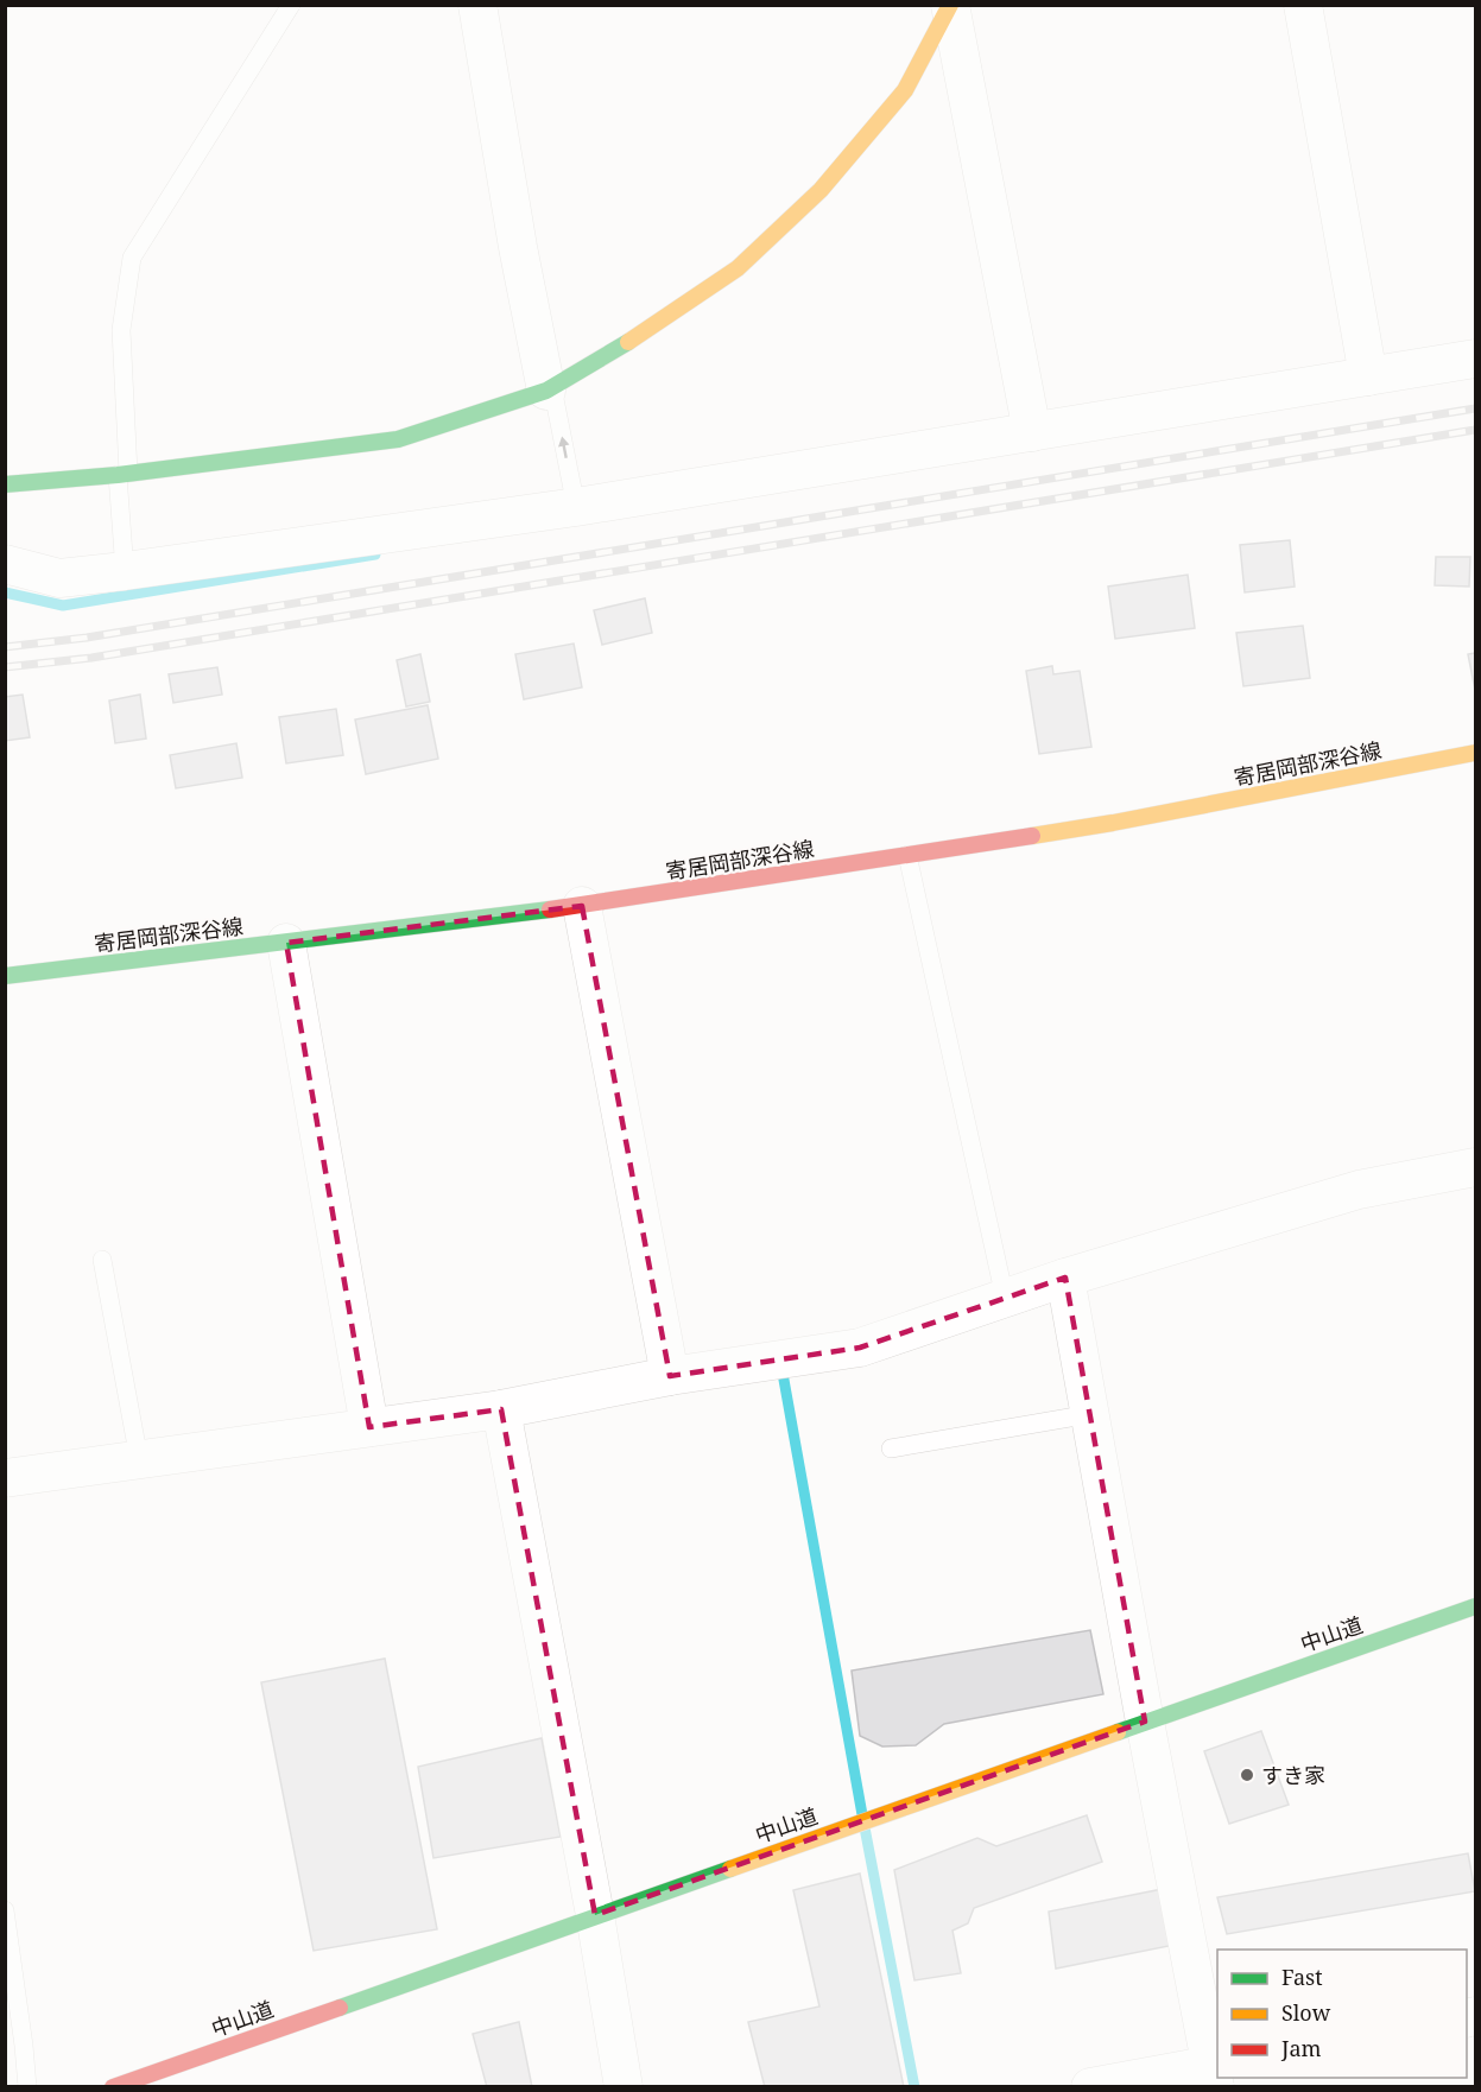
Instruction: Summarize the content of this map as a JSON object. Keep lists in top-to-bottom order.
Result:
{
  "streets": {
    "main road": ["寄居岡部深谷線", "中山道"]
  },
  "places": ["すき家"],
  "legend": ["Fast", "Slow", "Jam"]
}
